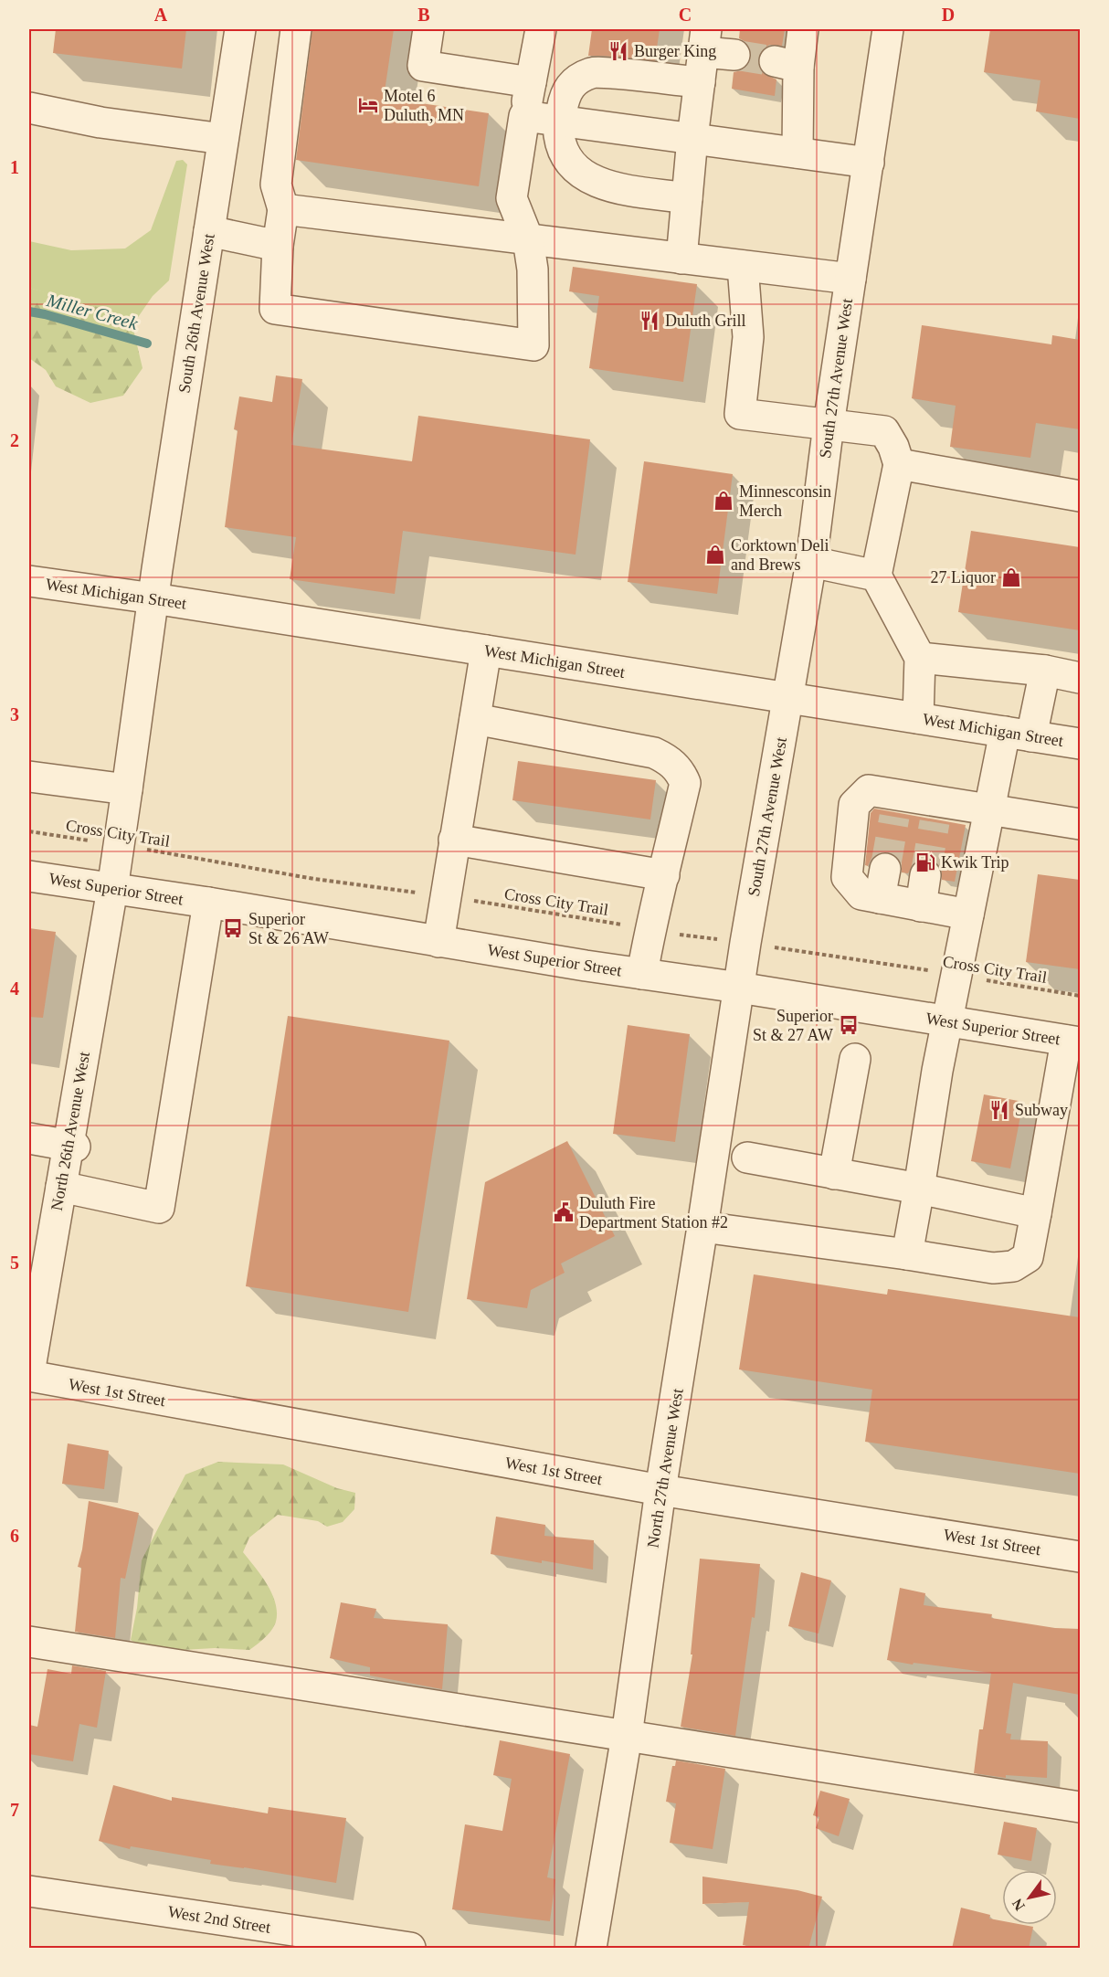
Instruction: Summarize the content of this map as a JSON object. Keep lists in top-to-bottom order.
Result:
{
  "streets": {
    "street": [
      "South 26th Avenue West",
      "South 27th Avenue West",
      "West Michigan Street",
      "West Superior Street",
      "North 26th Avenue West",
      "West 1st Street",
      "North 27th Avenue West",
      "West 2nd Street"
    ],
    "path": ["Cross City Trail"]
  },
  "crossings": [
    ["South 26th Avenue West", "West Michigan Street"],
    ["South 26th Avenue West", "North 26th Avenue West"],
    ["South 27th Avenue West", "West Michigan Street"],
    ["South 27th Avenue West", "Cross City Trail"],
    ["South 27th Avenue West", "West Superior Street"],
    ["South 27th Avenue West", "North 27th Avenue West"],
    ["Cross City Trail", "North 26th Avenue West"],
    ["West Superior Street", "North 26th Avenue West"],
    ["West Superior Street", "North 27th Avenue West"],
    ["North 26th Avenue West", "West 1st Street"],
    ["West 1st Street", "North 27th Avenue West"]
  ],
  "water": ["Miller Creek"],
  "places": {
    "restaurant": ["Burger King", "Duluth Grill", "Subway"],
    "hotel": ["Motel 6 Duluth, MN"],
    "shop": ["Minnesconsin Merch", "Corktown Deli and Brews", "27 Liquor"],
    "fuel station": ["Kwik Trip"],
    "bus stop": ["Superior St & 26 AW", "Superior St & 27 AW"],
    "public building": ["Duluth Fire Department Station #2"]
  },
  "north": "bottom left",
  "grid": {
    "columns": [
      "A",
      "B",
      "C",
      "D"
    ],
    "rows": [
      "1",
      "2",
      "3",
      "4",
      "5",
      "6",
      "7"
    ]
  }
}
